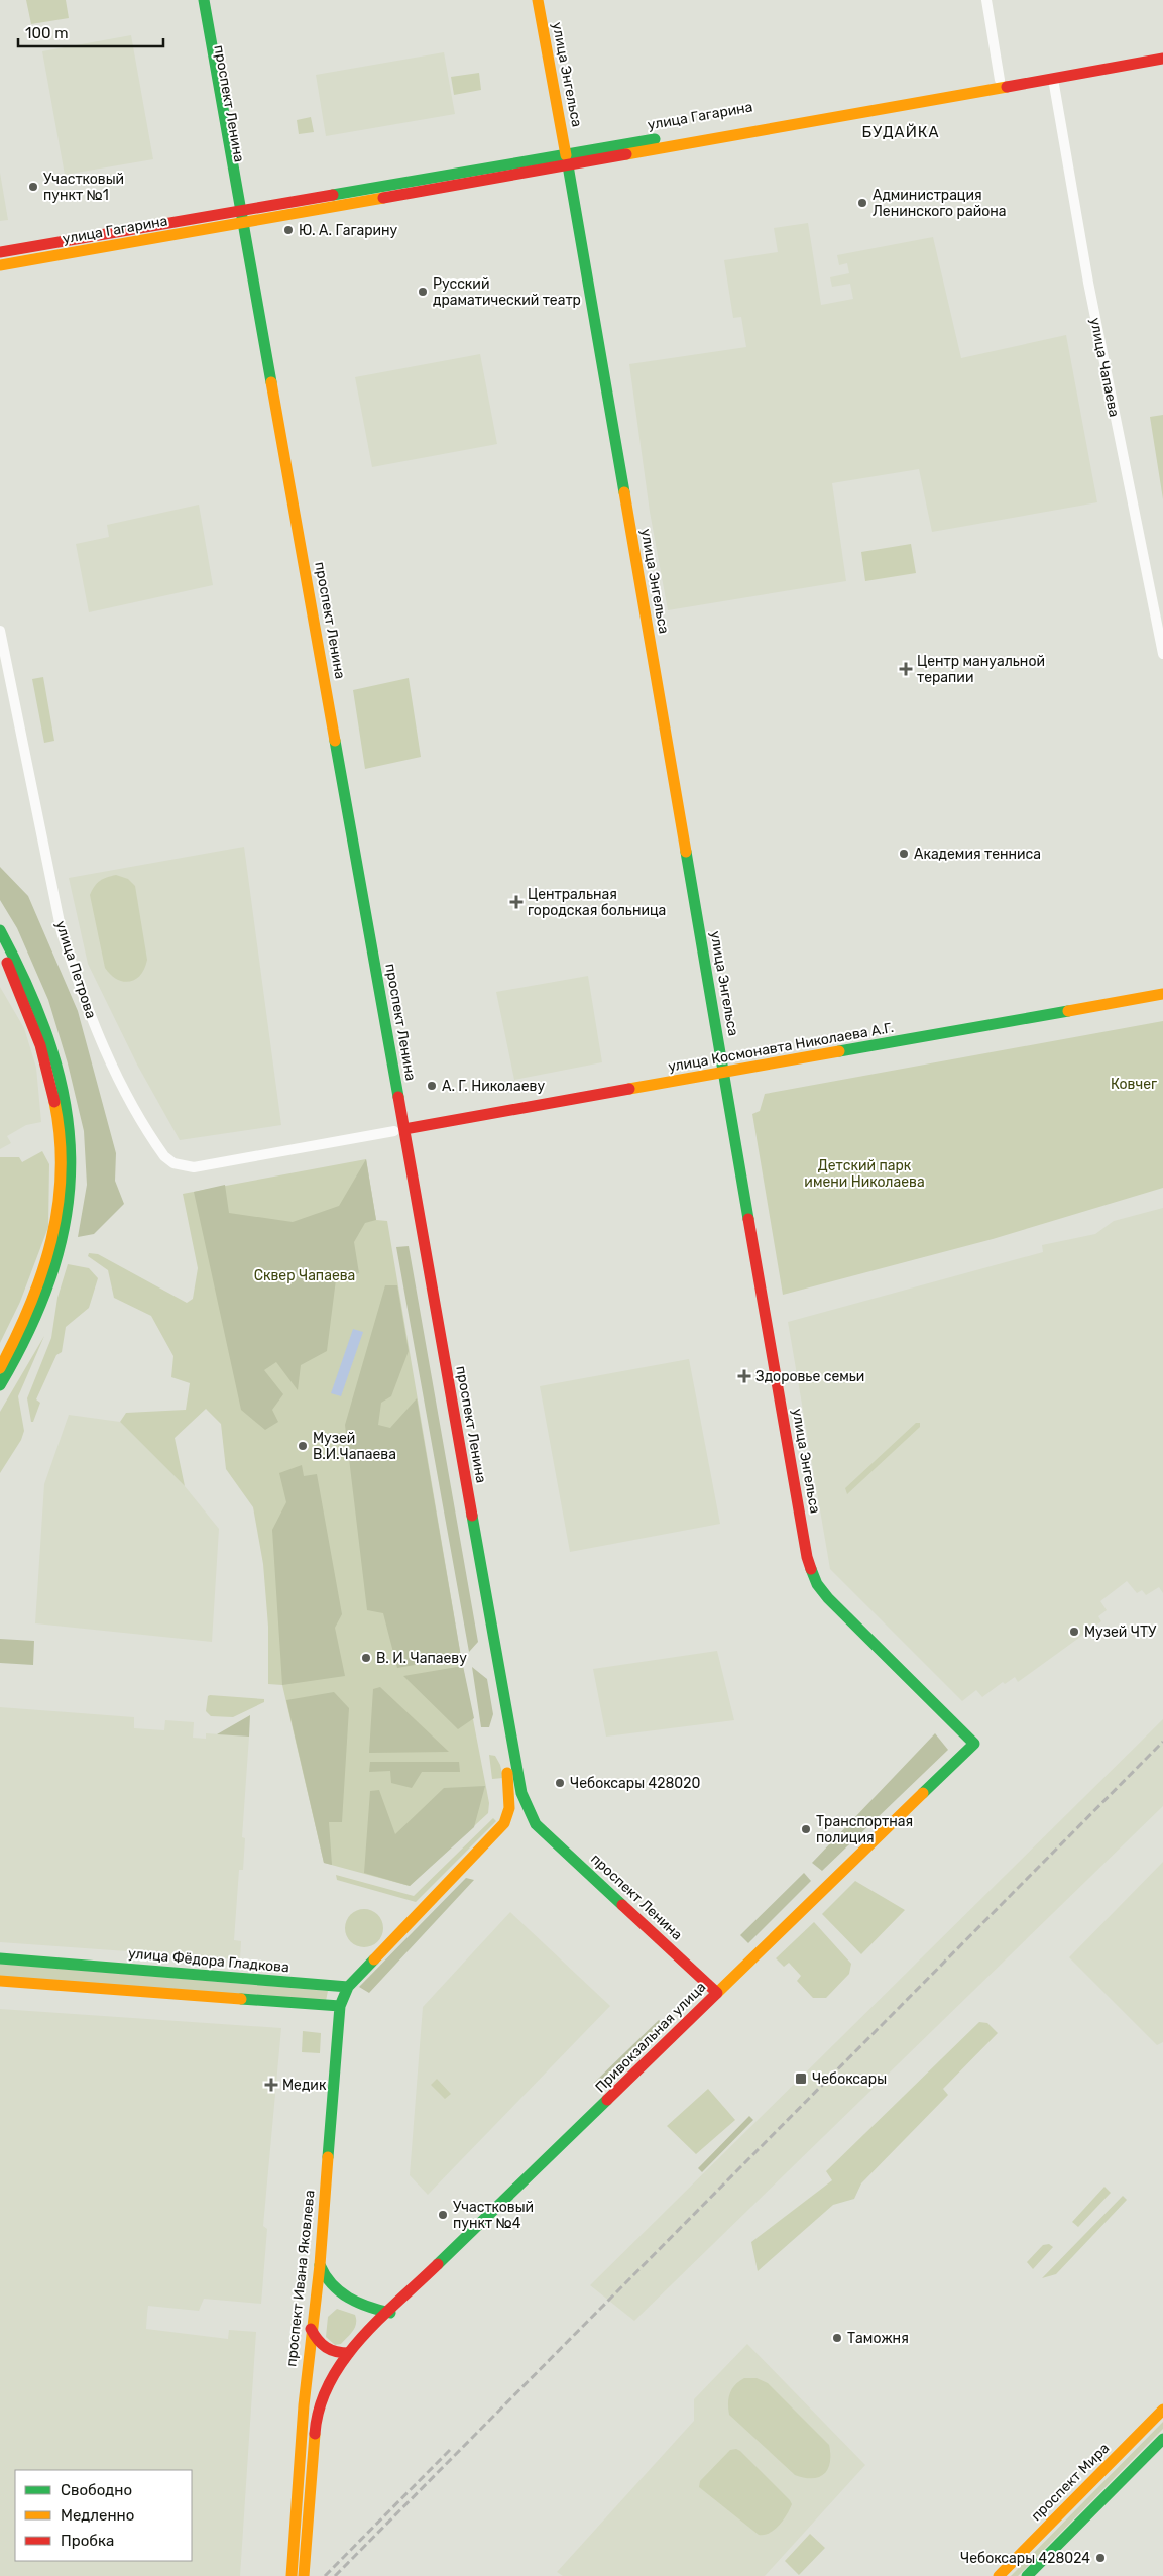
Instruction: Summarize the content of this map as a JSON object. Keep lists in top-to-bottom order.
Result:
{
  "streets": {
    "main road": [
      "улица Энгельса",
      "проспект Ленина",
      "улица Гагарина",
      "улица Космонавта Николаева А.Г.",
      "улица Фёдора Гладкова",
      "Привокзальная улица",
      "проспект Ивана Яковлева",
      "проспект Мира"
    ],
    "street": ["улица Чапаева", "улица Петрова"]
  },
  "crossings": [
    ["улица Энгельса", "улица Гагарина"],
    ["улица Энгельса", "улица Космонавта Николаева А.Г."],
    ["улица Энгельса", "Привокзальная улица"],
    ["проспект Ленина", "улица Гагарина"],
    ["проспект Ленина", "улица Космонавта Николаева А.Г."],
    ["проспект Ленина", "Привокзальная улица"],
    ["улица Гагарина", "улица Чапаева"],
    ["улица Петрова", "улица Космонавта Николаева А.Г."],
    ["улица Фёдора Гладкова", "проспект Ивана Яковлева"]
  ],
  "districts": ["БУДАЙКА"],
  "parks": ["Ковчег", "Детский парк имени Николаева", "Сквер Чапаева"],
  "places": {
    "other": [
      "Участковый пункт №1",
      "Администрация Ленинского района",
      "Ю. А. Гагарину",
      "Русский драматический театр",
      "Академия тенниса",
      "А. Г. Николаеву",
      "Музей В.И.Чапаева",
      "Музей ЧТУ",
      "В. И. Чапаеву",
      "Чебоксары 428020",
      "Транспортная полиция",
      "Участковый пункт №4",
      "Таможня",
      "Чебоксары 428024"
    ],
    "health": [
      "Центр мануальной терапии",
      "Центральная городская больница",
      "Здоровье семьи",
      "Медик"
    ],
    "transit": ["Чебоксары"]
  },
  "legend": ["Свободно", "Медленно", "Пробка"],
  "scale_bar": "100 m"
}
